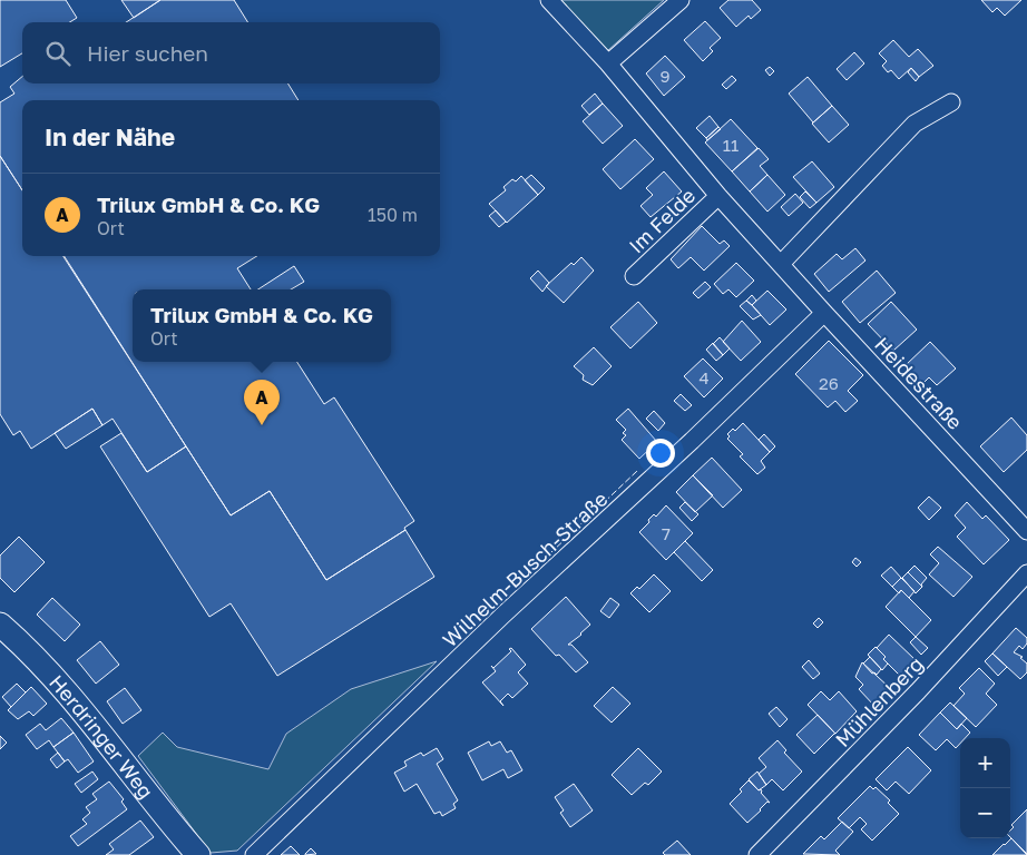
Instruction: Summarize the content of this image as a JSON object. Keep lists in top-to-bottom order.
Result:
{
  "streets": {
    "main road": ["Herdringer Weg"],
    "street": [
      "Im Felde",
      "Heidestraße",
      "Wilhelm-Busch-Straße",
      "Mühlenberg"
    ]
  },
  "crossings": [
    ["Im Felde", "Heidestraße"],
    ["Heidestraße", "Wilhelm-Busch-Straße"]
  ],
  "house_numbers": [
    "9",
    "11",
    "4",
    "26",
    "7"
  ],
  "page": {
    "search": "Hier suchen",
    "heading": "In der Nähe",
    "list": [
      {
        "mark": "A",
        "name": "Trilux GmbH & Co. KG",
        "note": "Ort",
        "value": "150 m"
      }
    ],
    "popup": ["Trilux GmbH & Co. KG", "Ort"],
    "pins": "A",
    "map_buttons": ["+", "−"]
  }
}
